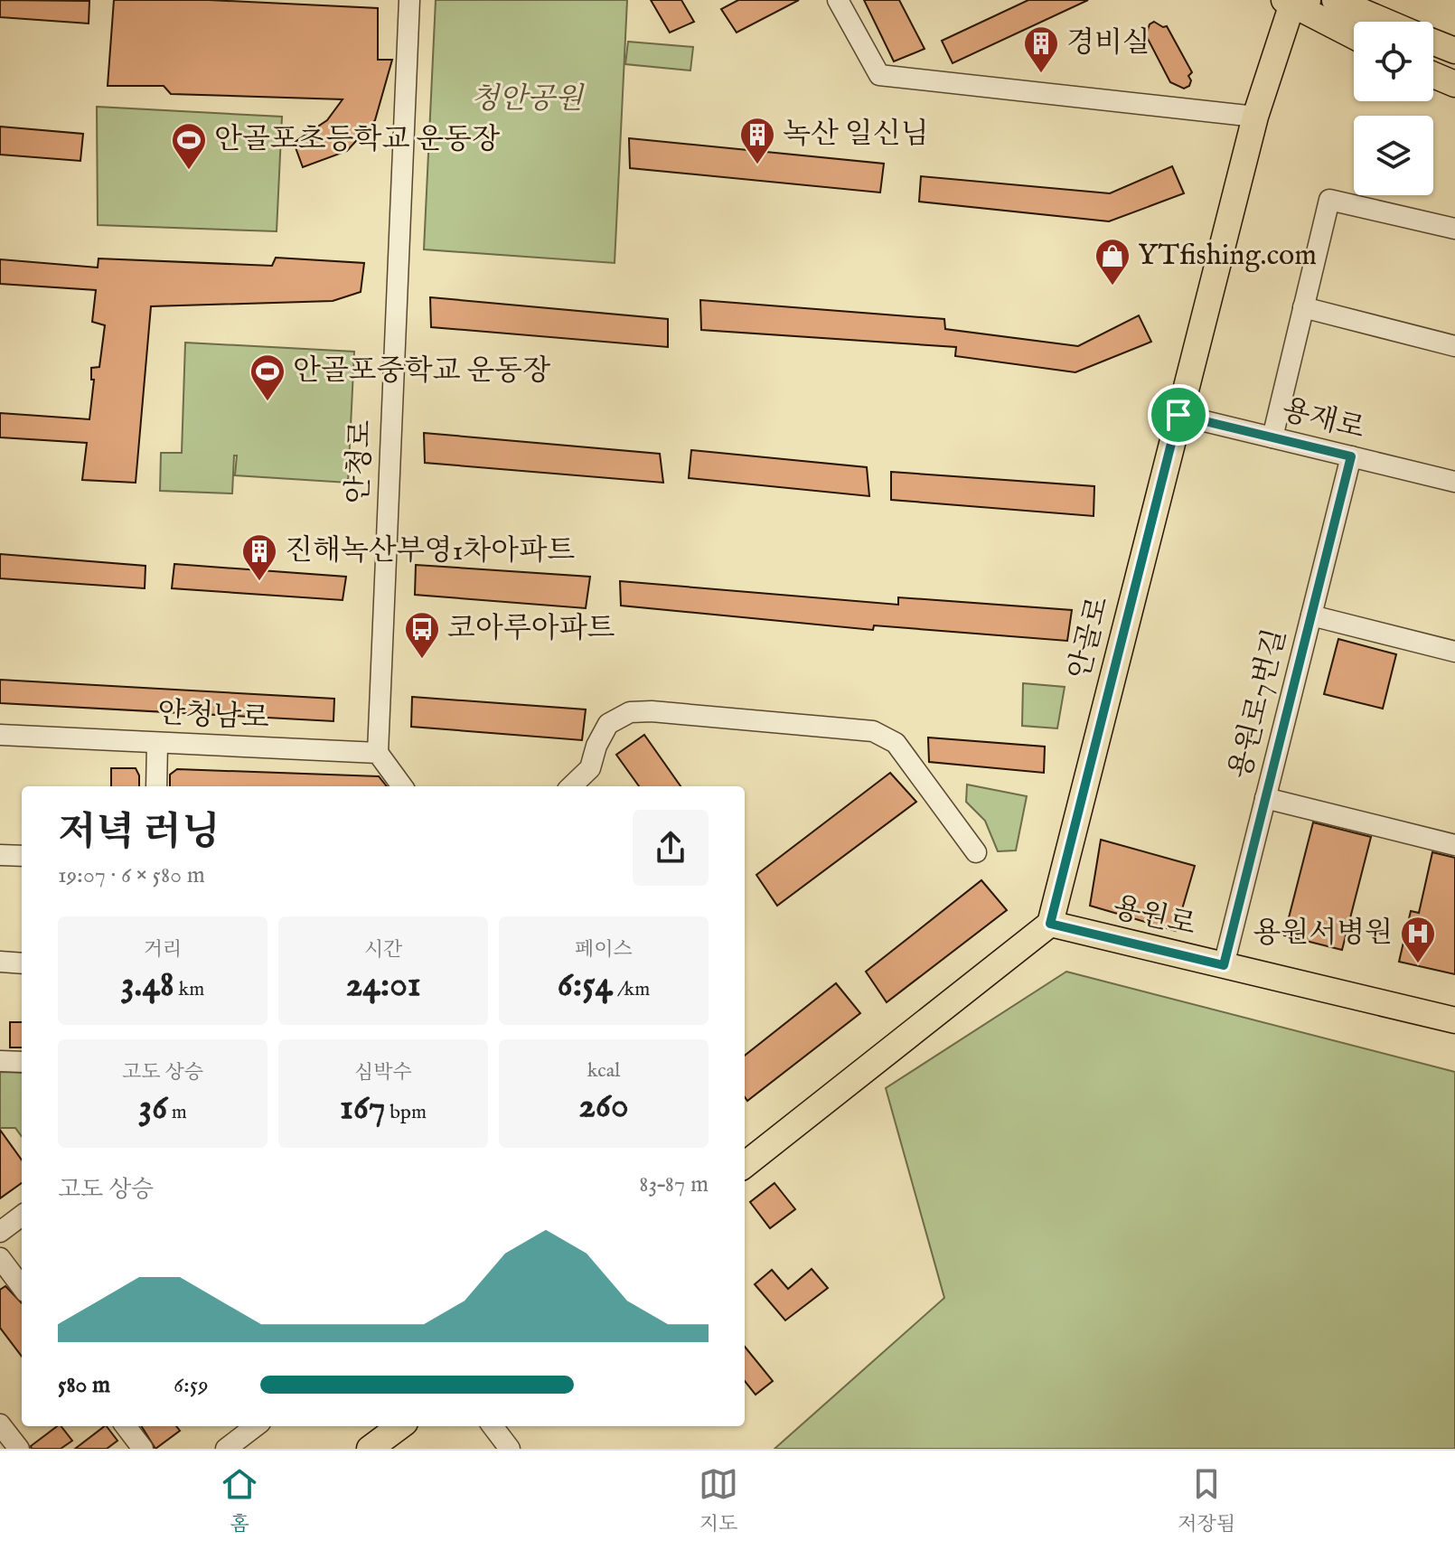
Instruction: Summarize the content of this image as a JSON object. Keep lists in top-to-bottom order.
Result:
{
  "streets": {
    "main road": ["안골로", "용원로"],
    "street": [
      "용재로",
      "안청로",
      "용원로7번길",
      "안청남로"
    ]
  },
  "crossings": [
    ["용재로", "안골로"],
    ["용재로", "용원로7번길"],
    ["안청로", "안청남로"],
    ["안골로", "용원로"],
    ["용원로7번길", "용원로"]
  ],
  "parks": ["청안공원"],
  "places": {
    "building": ["경비실", "녹산 일신님", "진해녹산부영1차아파트"],
    "sports": ["안골포초등학교 운동장", "안골포중학교 운동장"],
    "shop": ["YTfishing.com"],
    "bus stop": ["코아루아파트"],
    "hospital": ["용원서병원"]
  },
  "page": {
    "heading": ["저녁 러닝", "19:07 · 6 × 580 m"],
    "stats": [
      ["거리", "3.48 km"],
      ["시간", "24:01"],
      ["페이스", "6:54 /km"],
      ["고도 상승", "36 m"],
      ["심박수", "167 bpm"],
      ["kcal", "260"]
    ],
    "chart": ["고도 상승", "83–87 m"],
    "list": [
      {
        "name": "580 m",
        "note": "6:59"
      }
    ],
    "tabs": ["홈", "지도", "저장됨"]
  }
}
